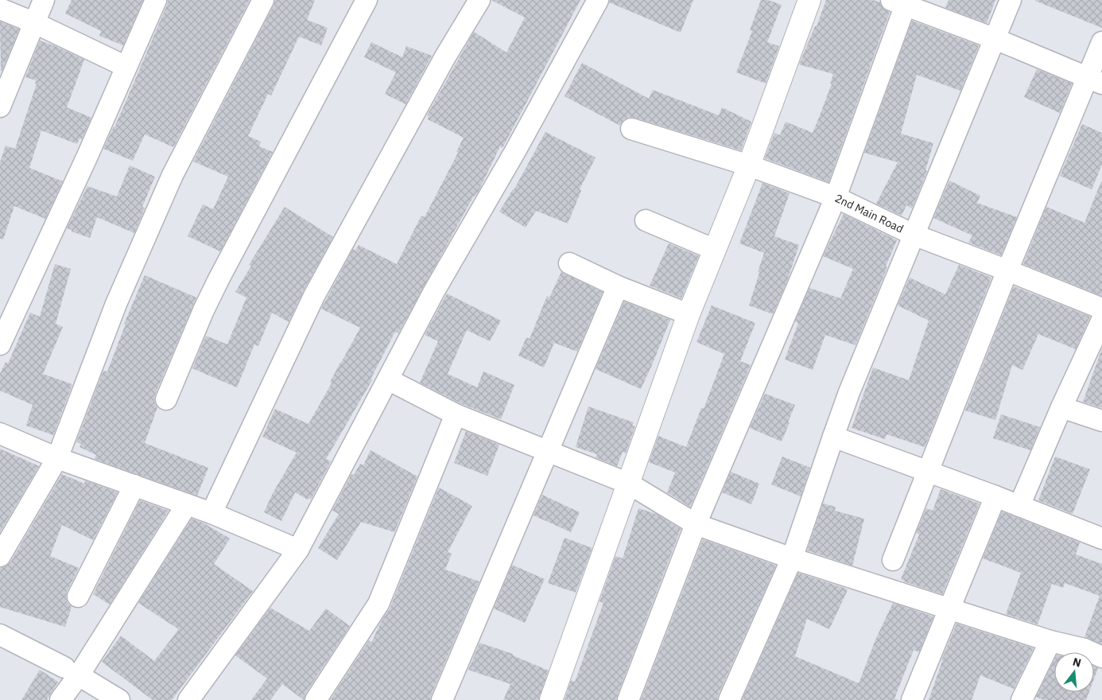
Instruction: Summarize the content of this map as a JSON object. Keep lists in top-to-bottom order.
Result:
{
  "streets": {
    "street": ["2nd Main Road"]
  },
  "north": "top"
}
